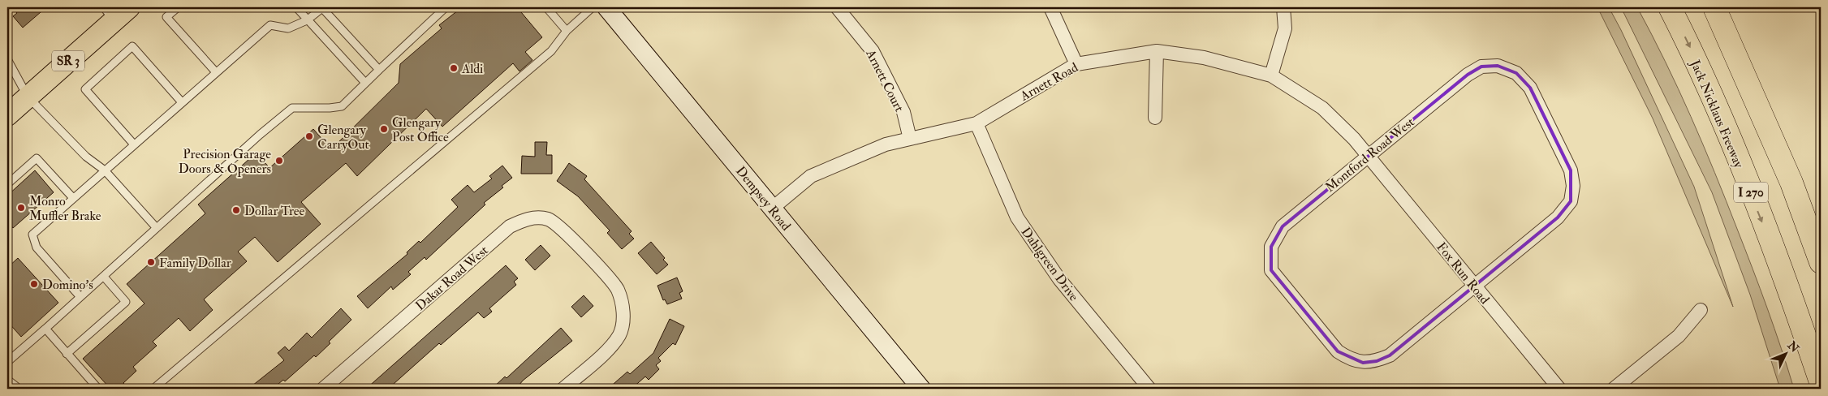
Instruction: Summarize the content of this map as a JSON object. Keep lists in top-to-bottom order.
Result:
{
  "streets": {
    "highway": ["Jack Nicklaus Freeway", "I 270"],
    "main road": ["SR 3", "Dempsey Road"],
    "street": [
      "Arnett Court",
      "Arnett Road",
      "Montford Road West",
      "Dahlgreen Drive",
      "Fox Run Road",
      "Dakar Road West"
    ]
  },
  "crossings": [
    ["Arnett Court", "Arnett Road"],
    ["Arnett Road", "Montford Road West"],
    ["Arnett Road", "Dempsey Road"],
    ["Arnett Road", "Dahlgreen Drive"],
    ["Arnett Road", "Fox Run Road"],
    ["Montford Road West", "Fox Run Road"]
  ],
  "places": [
    "Aldi",
    "Glengary Post Office",
    "Glengary CarryOut",
    "Precision Garage Doors & Openers",
    "Monro Muffler Brake",
    "Dollar Tree",
    "Family Dollar",
    "Domino's"
  ],
  "north": "top right"
}
